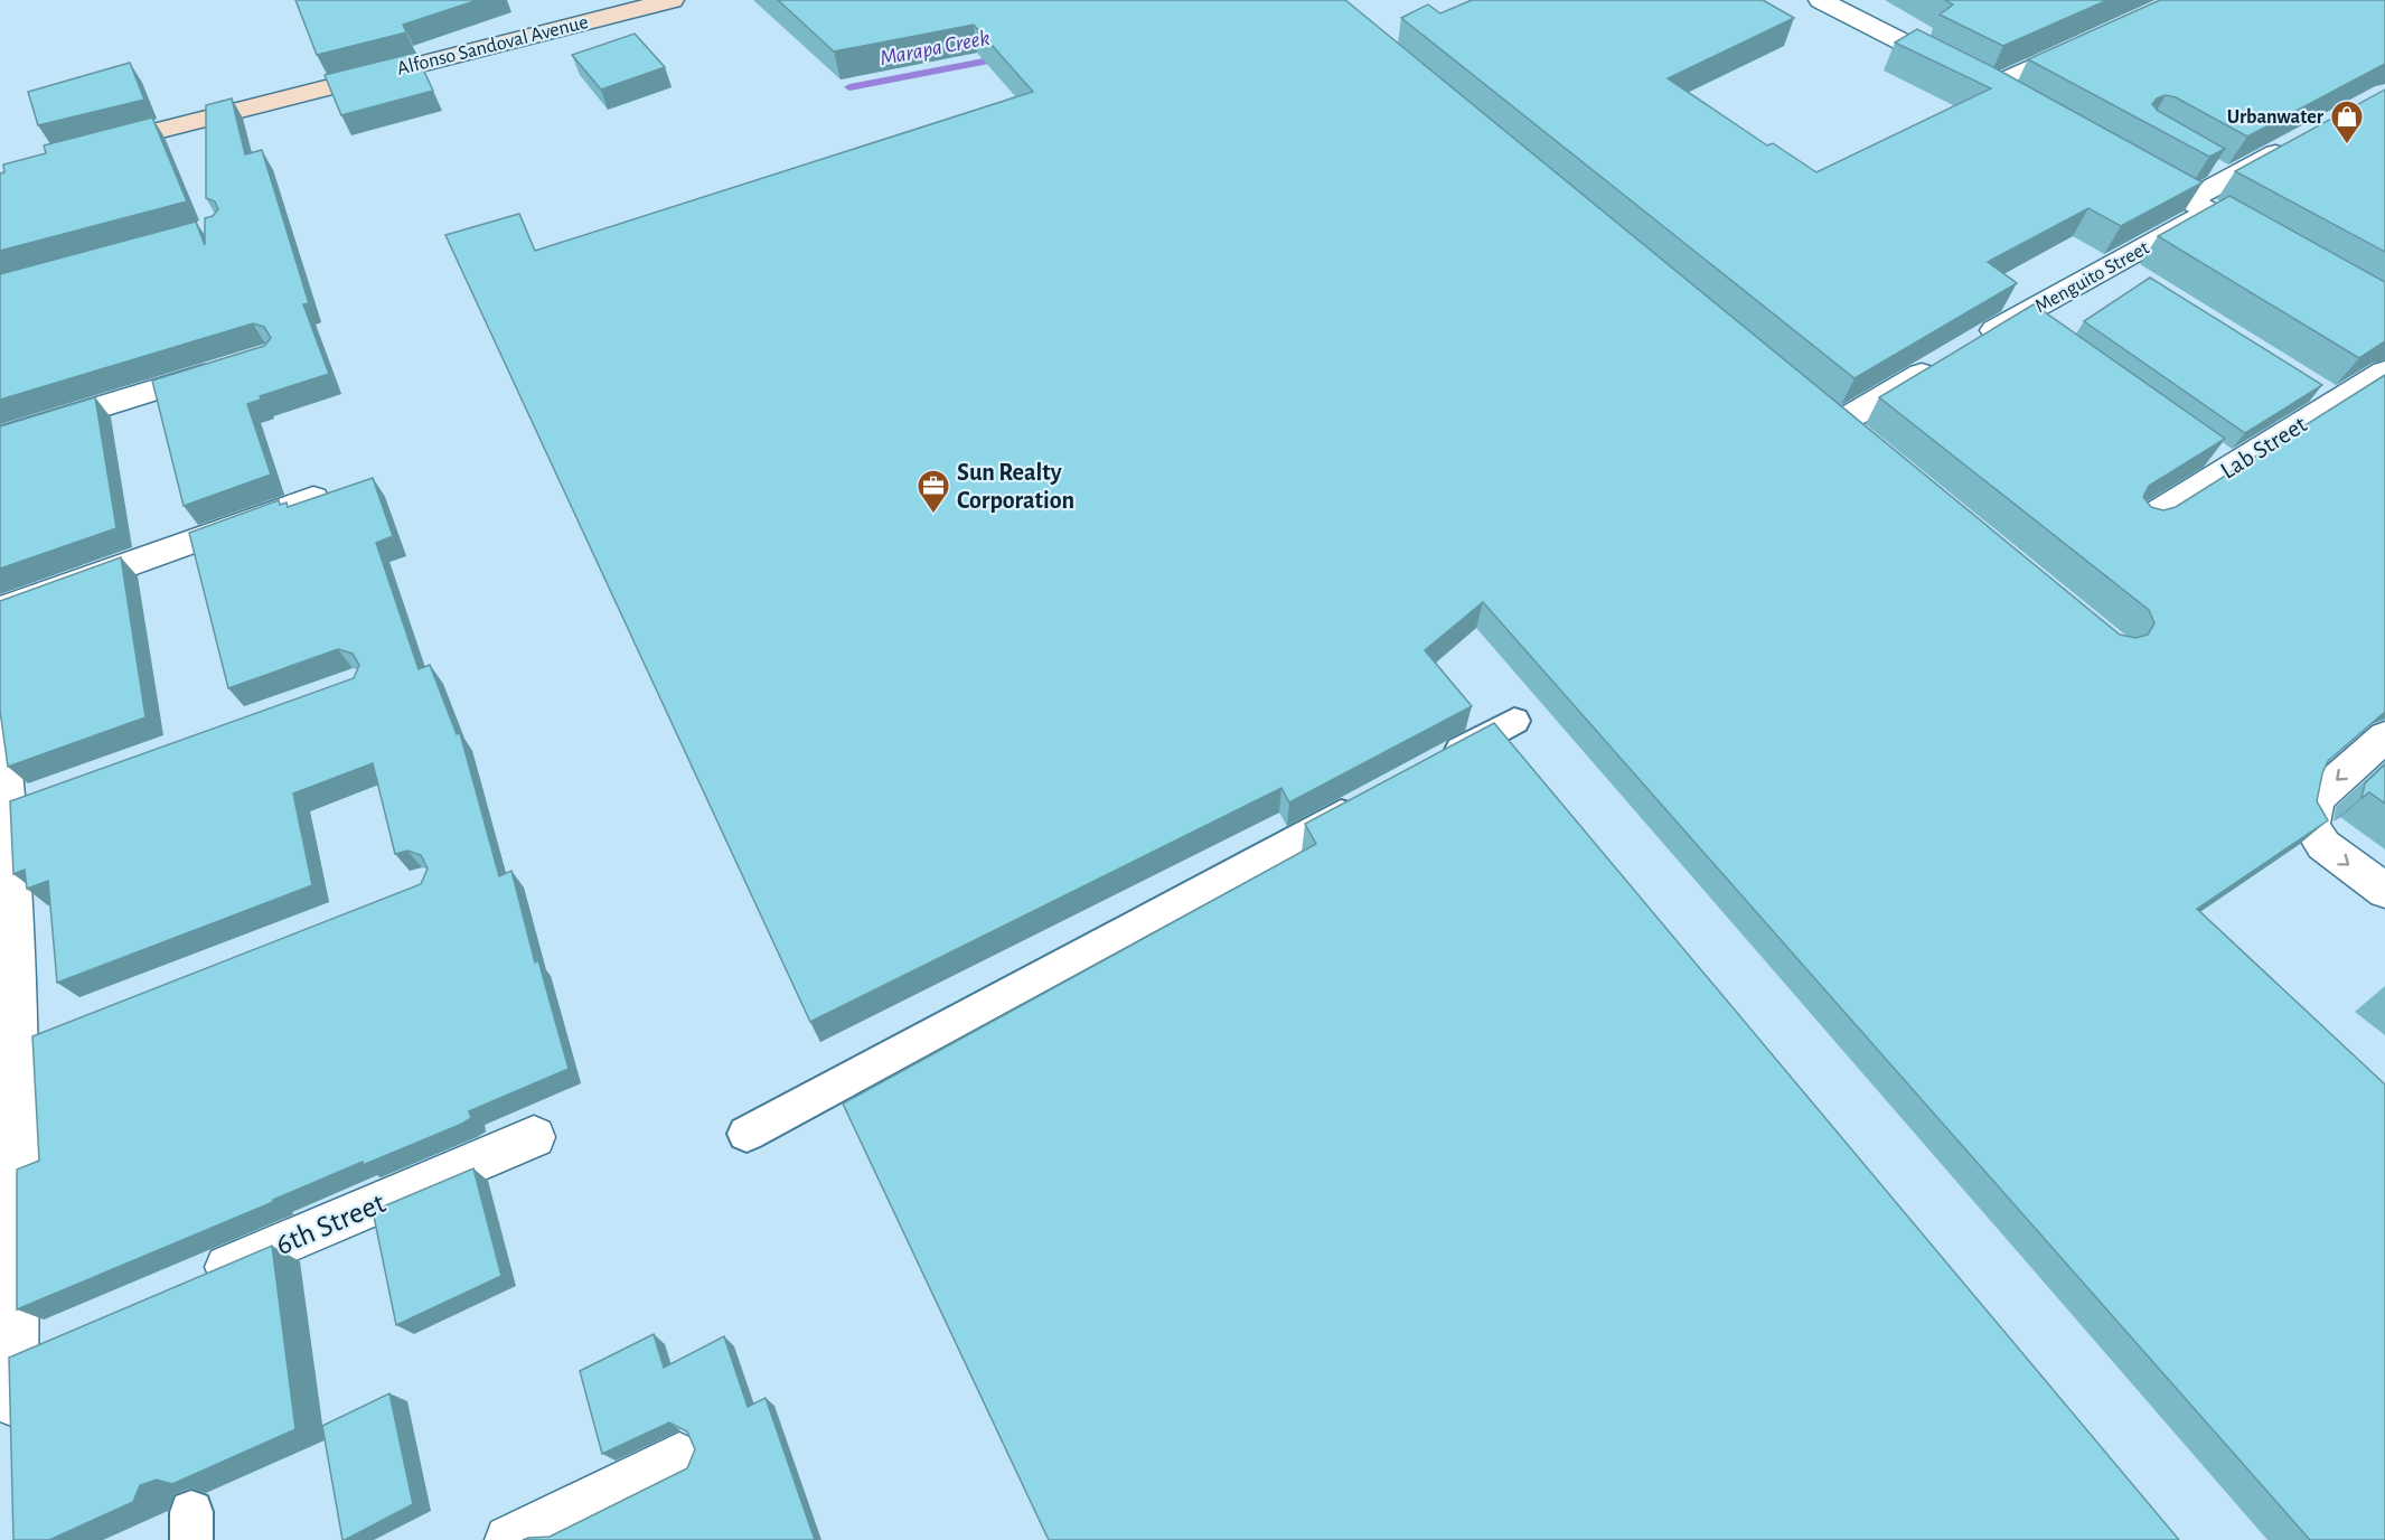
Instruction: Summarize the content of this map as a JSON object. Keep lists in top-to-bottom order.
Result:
{
  "streets": {
    "main road": ["Alfonso Sandoval Avenue"],
    "street": ["Menguito Street", "Lab Street", "6th Street"]
  },
  "water": ["Marapa Creek"],
  "places": {
    "shop": ["Urbanwater"],
    "office": ["Sun Realty Corporation"]
  }
}
